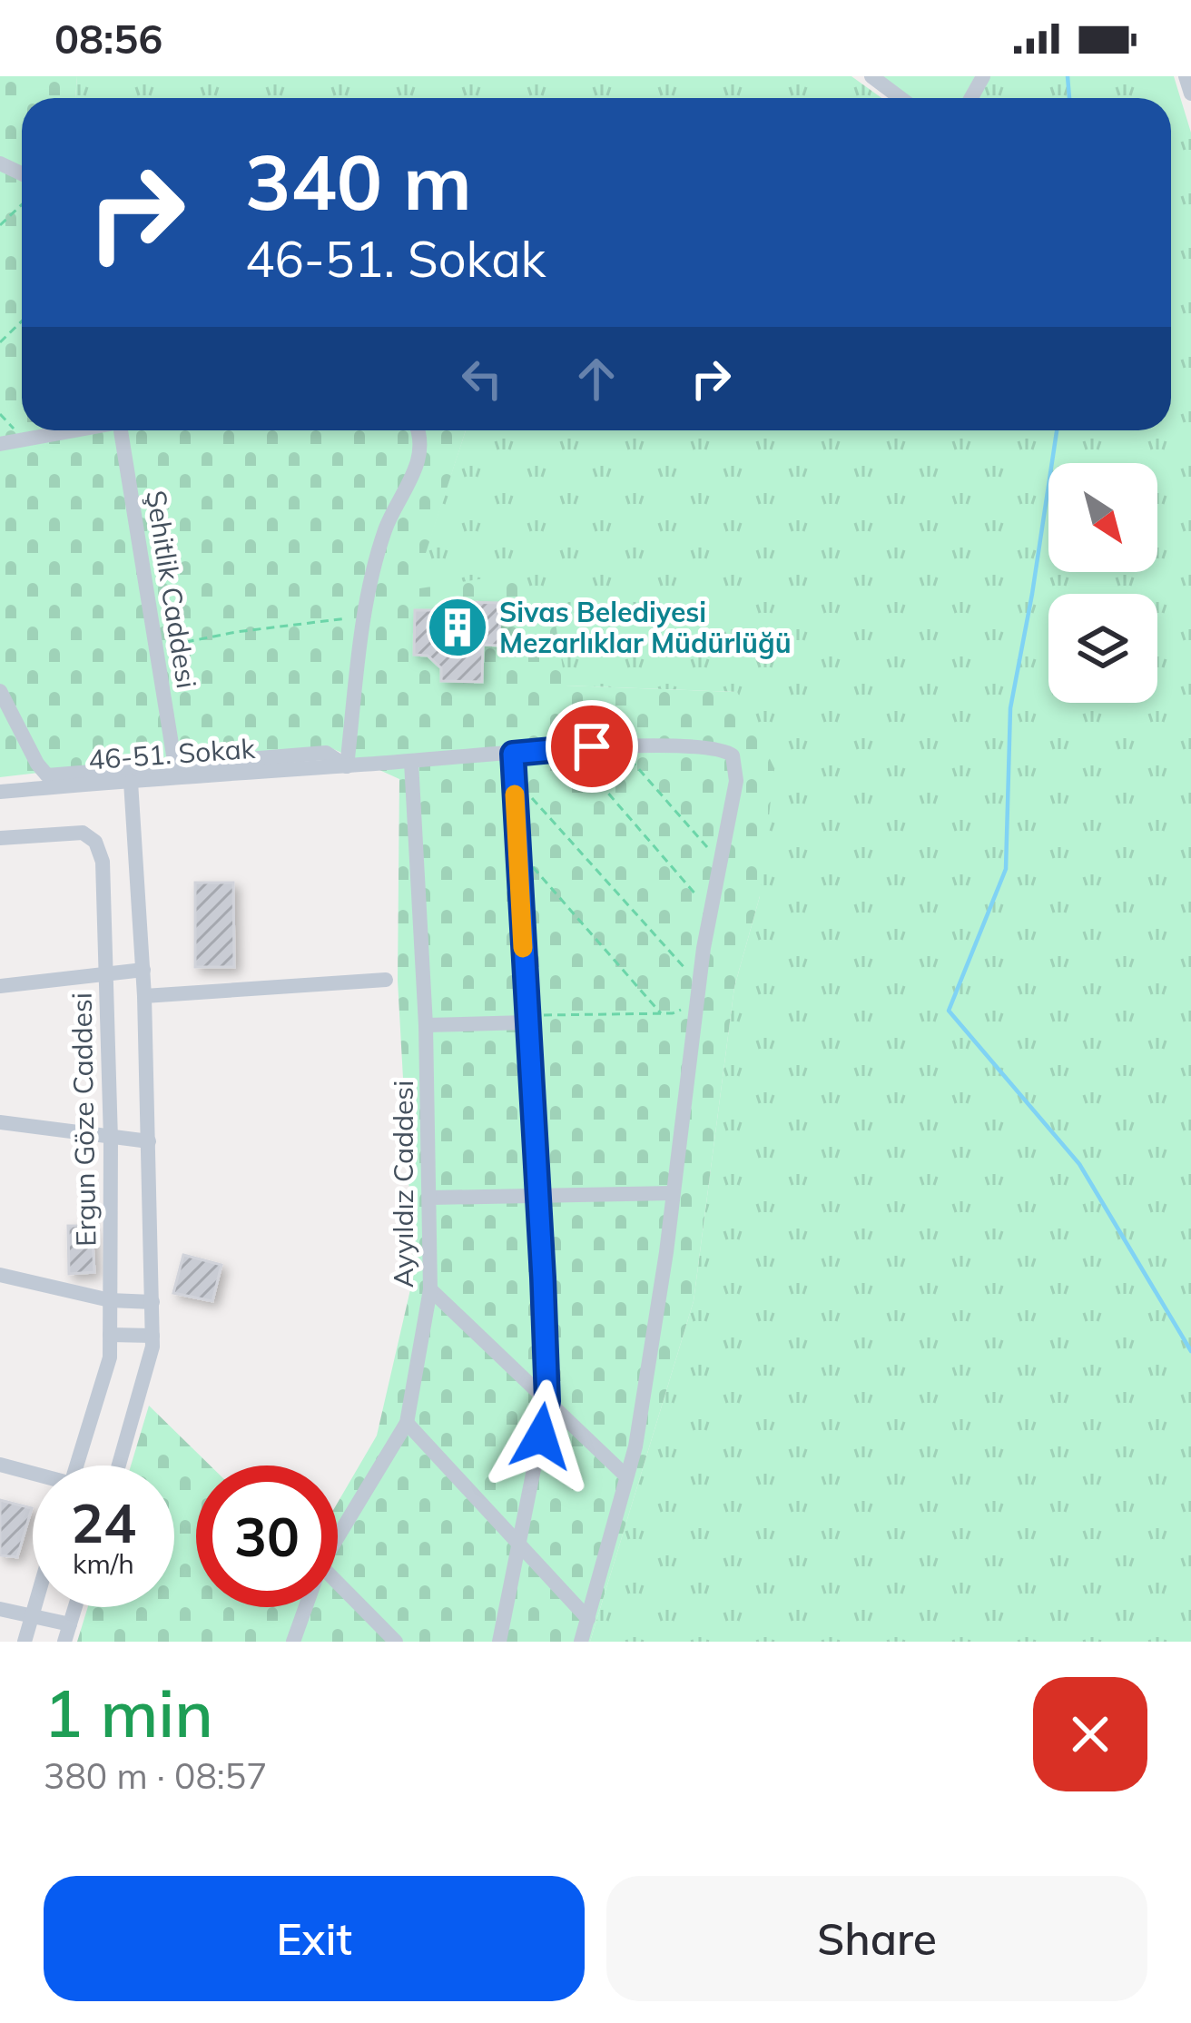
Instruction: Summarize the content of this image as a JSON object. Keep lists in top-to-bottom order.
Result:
{
  "streets": {
    "street": [
      "Şehitlik Caddesi",
      "46-51. Sokak",
      "Ergun Göze Caddesi",
      "Ayyıldız Caddesi"
    ]
  },
  "crossings": [
    ["Şehitlik Caddesi", "46-51. Sokak"],
    ["46-51. Sokak", "Ayyıldız Caddesi"]
  ],
  "places": {
    "building": ["Sivas Belediyesi Mezarlıklar Müdürlüğü"]
  },
  "north": "bottom right",
  "page": {
    "status": "08:56",
    "turn": ["340 m", "46-51. Sokak"],
    "speed": "24 km/h",
    "limit": "30",
    "heading": ["1 min", "380 m · 08:57"],
    "buttons": ["Exit", "Share"]
  }
}
